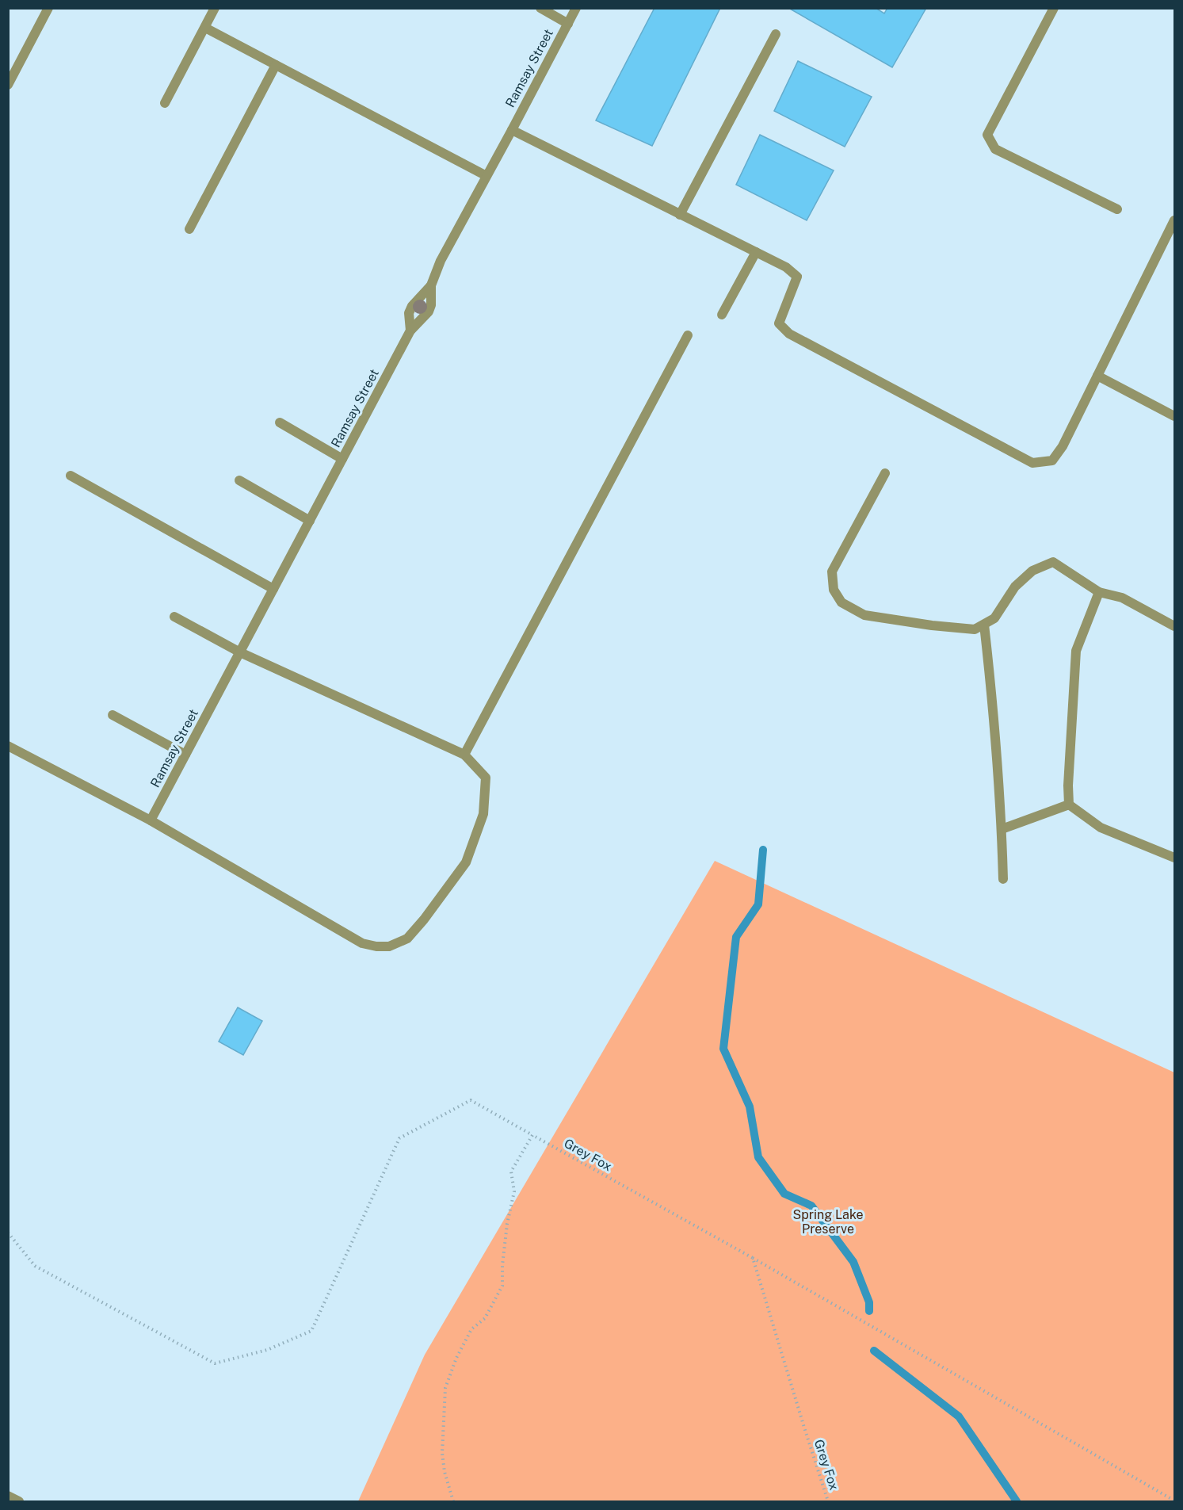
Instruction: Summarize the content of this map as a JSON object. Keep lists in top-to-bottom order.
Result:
{
  "streets": {
    "street": ["Ramsay Street"],
    "path": ["Grey Fox"]
  },
  "parks": ["Spring Lake Preserve"]
}
